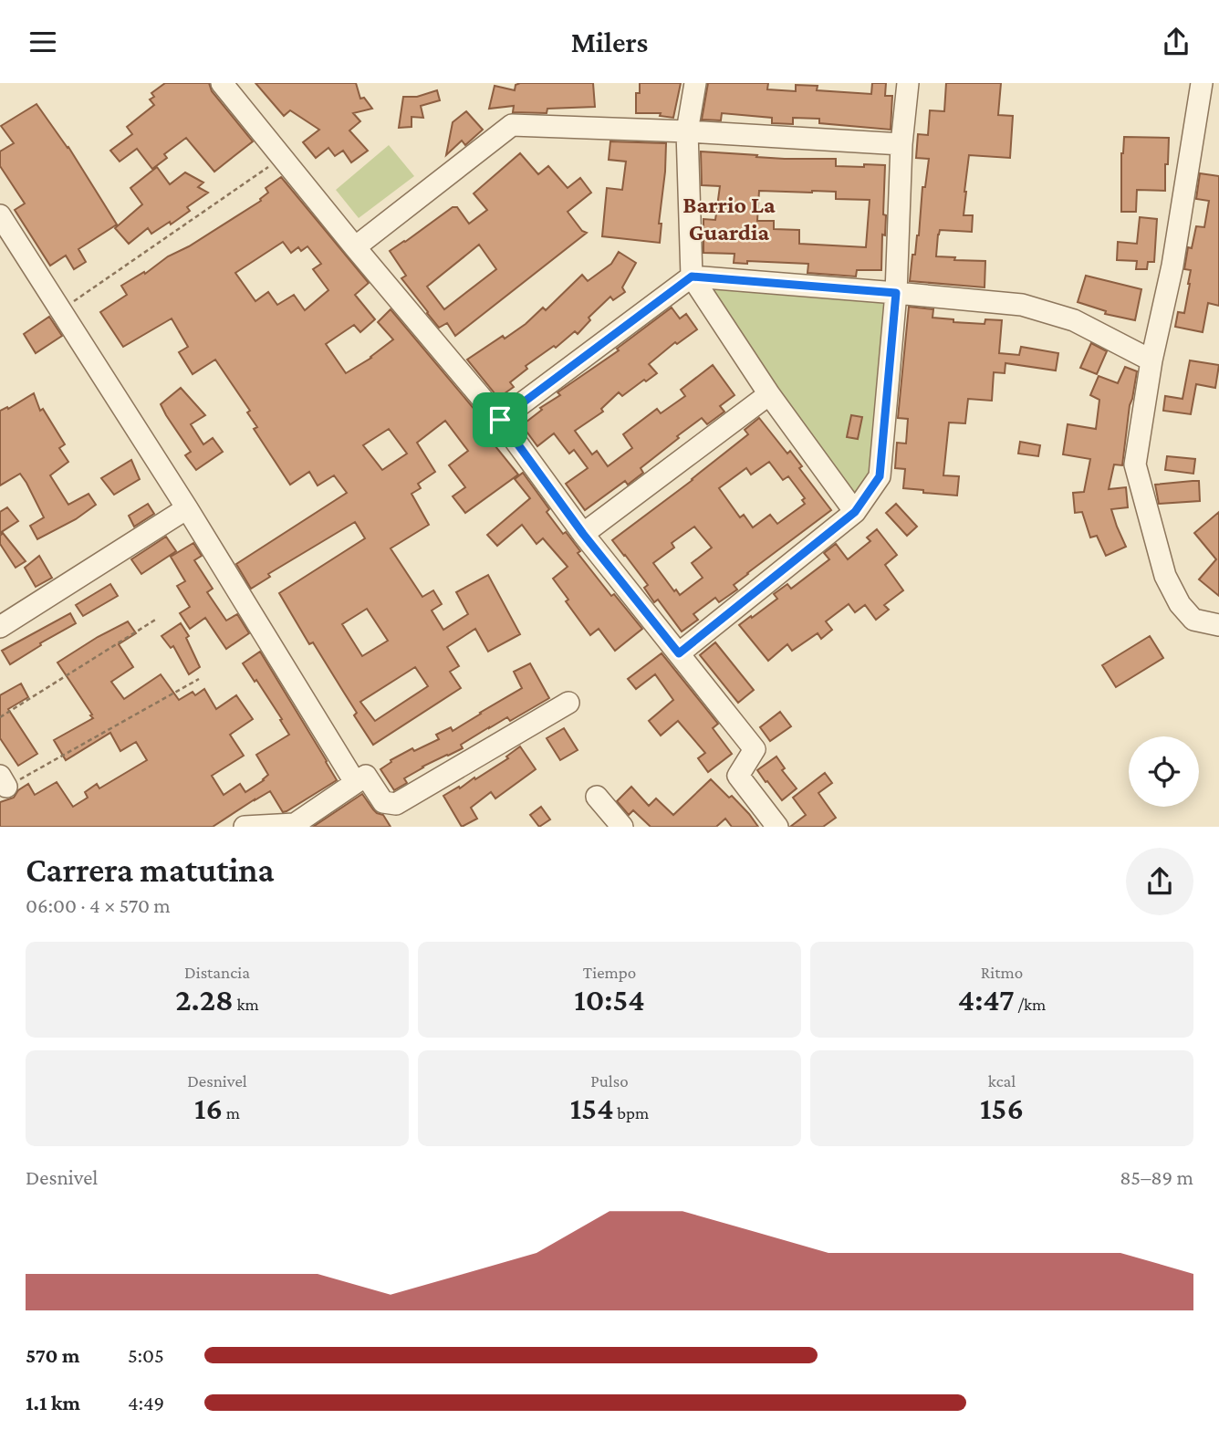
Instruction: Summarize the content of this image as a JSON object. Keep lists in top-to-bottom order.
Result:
{
  "districts": ["Barrio La Guardia"],
  "page": {
    "header": "Milers",
    "heading": ["Carrera matutina", "06:00 · 4 × 570 m"],
    "stats": [
      ["Distancia", "2.28 km"],
      ["Tiempo", "10:54"],
      ["Ritmo", "4:47 /km"],
      ["Desnivel", "16 m"],
      ["Pulso", "154 bpm"],
      ["kcal", "156"]
    ],
    "chart": ["Desnivel", "85–89 m"],
    "list": [
      {
        "name": "570 m",
        "note": "5:05"
      },
      {
        "name": "1.1 km",
        "note": "4:49"
      }
    ]
  }
}
